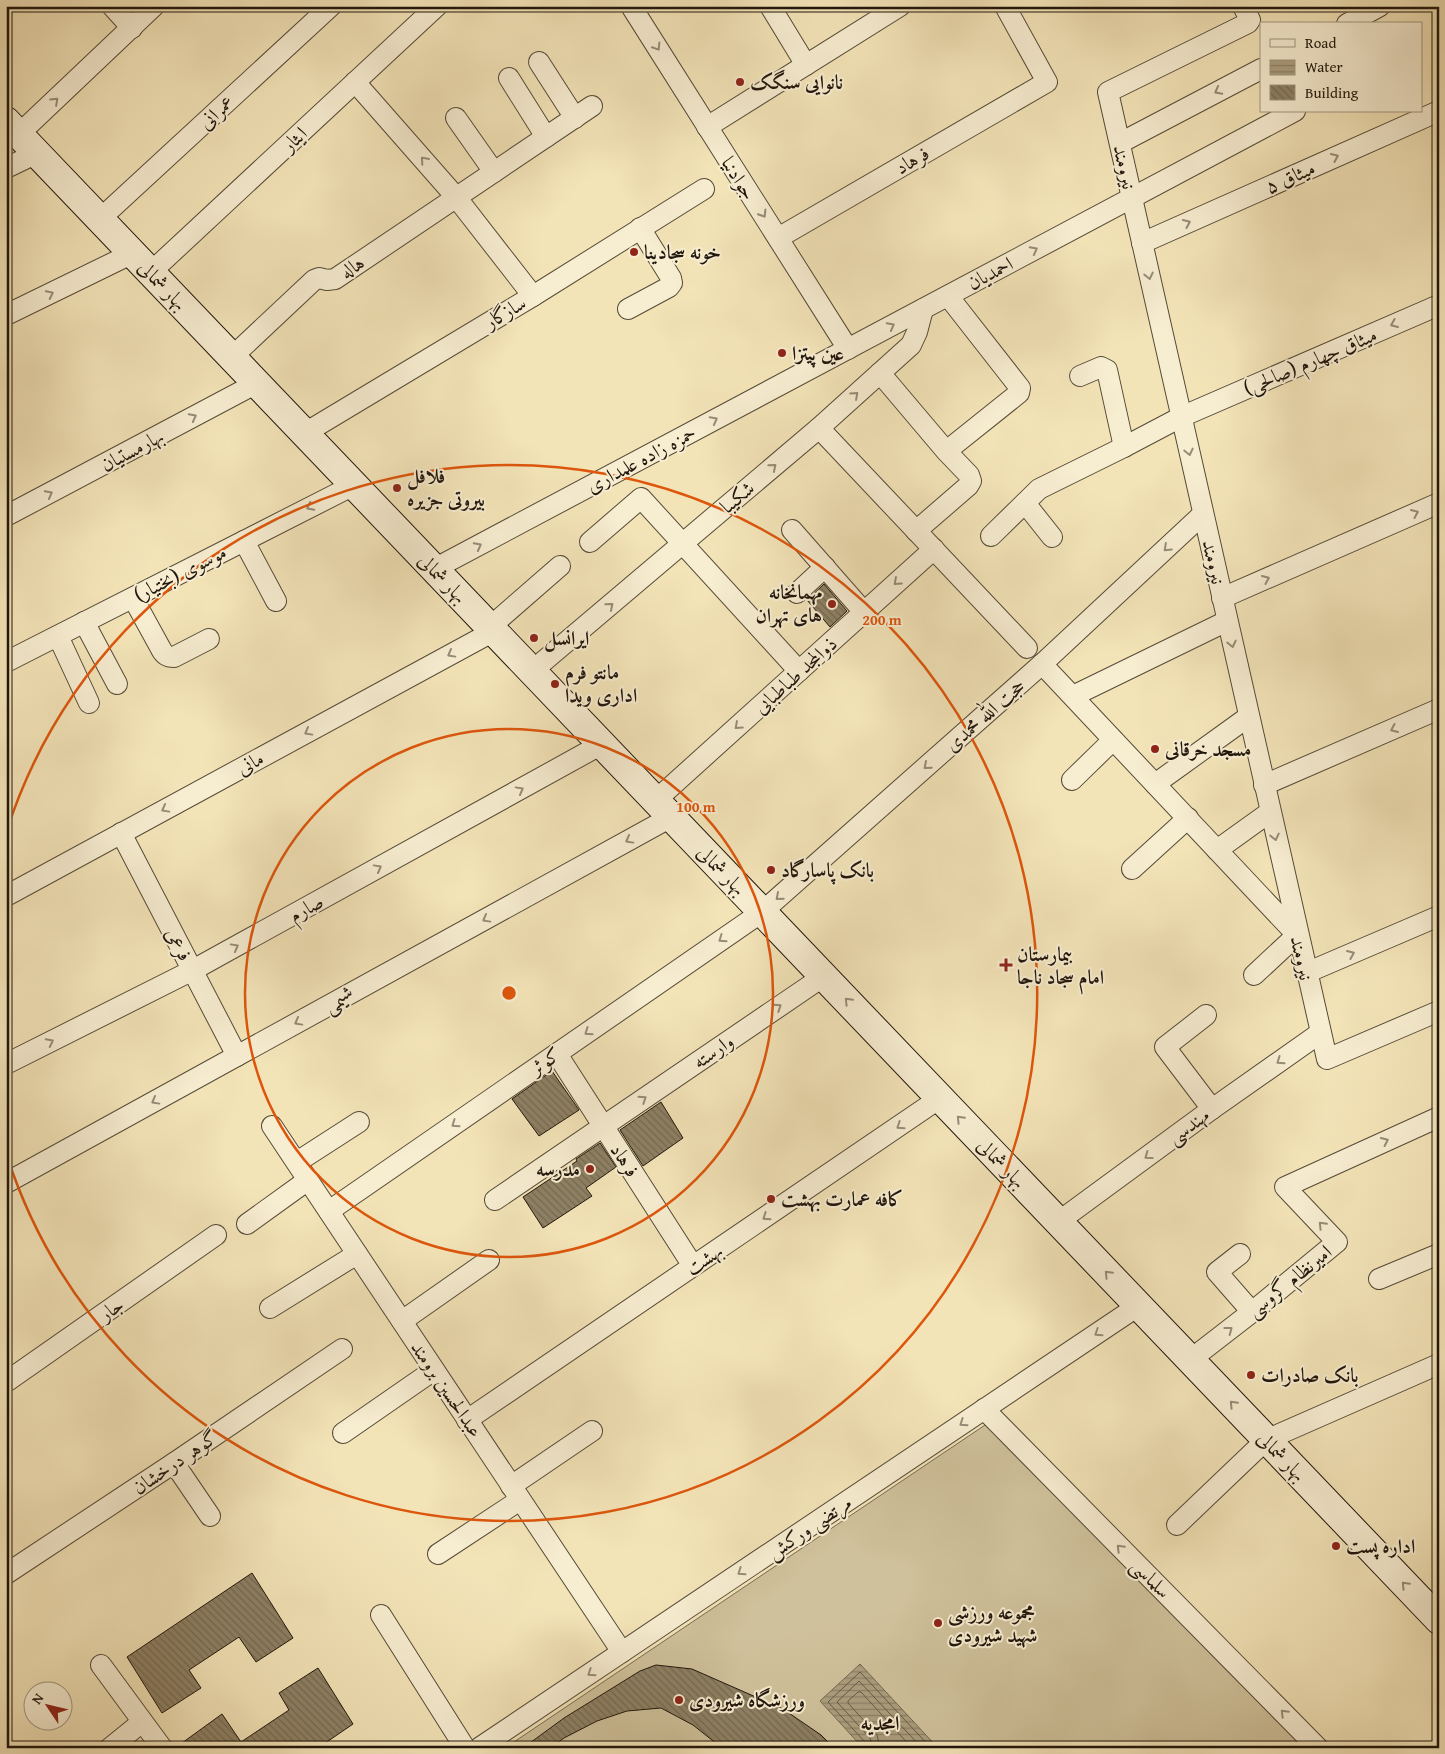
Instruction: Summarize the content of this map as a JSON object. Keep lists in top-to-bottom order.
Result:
{
  "streets": {
    "main road": ["بهار شمالی"],
    "street": [
      "عمرانی",
      "ایثار",
      "فرهاد",
      "نیرومند",
      "میثاق ۵",
      "جوادنیا",
      "هاله",
      "احمدیان",
      "سازگار",
      "میثاق چهارم (صالحی)",
      "بهارمستیان",
      "حمزه زاده علمداری",
      "شکیبا",
      "موسوی (بختیار)",
      "ذوالمجد طباطبایی",
      "حجت الله محمدی",
      "مانی",
      "صارم",
      "فرعی",
      "شیمی",
      "وارسته",
      "کوثر",
      "مهندسی",
      "بهشت",
      "امیرنظام گروسی",
      "جار",
      "عبدالحسین برومند",
      "گوهر درخشان",
      "مرتضی ورکش",
      "سلماسی"
    ]
  },
  "crossings": [
    ["عمرانی", "بهار شمالی"],
    ["ایثار", "بهار شمالی"],
    ["فرهاد", "جوادنیا"],
    ["فرهاد", "وارسته"],
    ["فرهاد", "کوثر"],
    ["فرهاد", "بهشت"],
    ["نیرومند", "میثاق ۵"],
    ["نیرومند", "احمدیان"],
    ["نیرومند", "میثاق چهارم (صالحی)"],
    ["نیرومند", "حجت الله محمدی"],
    ["نیرومند", "مهندسی"],
    ["جوادنیا", "احمدیان"],
    ["جوادنیا", "حمزه زاده علمداری"],
    ["هاله", "بهار شمالی"],
    ["احمدیان", "حمزه زاده علمداری"],
    ["احمدیان", "شکیبا"],
    ["بهار شمالی", "سازگار"],
    ["بهار شمالی", "بهارمستیان"],
    ["بهار شمالی", "حمزه زاده علمداری"],
    ["بهار شمالی", "شکیبا"],
    ["بهار شمالی", "موسوی (بختیار)"],
    ["بهار شمالی", "ذوالمجد طباطبایی"],
    ["بهار شمالی", "حجت الله محمدی"],
    ["بهار شمالی", "مانی"],
    ["بهار شمالی", "صارم"],
    ["بهار شمالی", "شیمی"],
    ["بهار شمالی", "وارسته"],
    ["بهار شمالی", "کوثر"],
    ["بهار شمالی", "مهندسی"],
    ["بهار شمالی", "بهشت"],
    ["بهار شمالی", "امیرنظام گروسی"],
    ["بهار شمالی", "مرتضی ورکش"],
    ["ذوالمجد طباطبایی", "شیمی"],
    ["حجت الله محمدی", "کوثر"],
    ["مانی", "فرعی"],
    ["صارم", "فرعی"],
    ["فرعی", "شیمی"],
    ["کوثر", "عبدالحسین برومند"],
    ["بهشت", "عبدالحسین برومند"],
    ["عبدالحسین برومند", "مرتضی ورکش"],
    ["مرتضی ورکش", "سلماسی"]
  ],
  "one_way": [
    "نیرومند",
    "احمدیان",
    "بهار شمالی",
    "میثاق چهارم (صالحی)",
    "بهارمستیان",
    "حمزه زاده علمداری",
    "شکیبا",
    "ذوالمجد طباطبایی",
    "مانی",
    "صارم",
    "شیمی",
    "وارسته",
    "مهندسی",
    "بهشت",
    "مرتضی ورکش",
    "سلماسی"
  ],
  "districts": ["امجدیه"],
  "places": {
    "other": [
      "نانوایی سنگک",
      "خونه سجادینا",
      "عین پیتزا",
      "فلافل بیروتی جزیره",
      "مهمانخانه های تهران",
      "ایرانسل",
      "مانتو فرم اداری ویدا",
      "مسجد خرقانی",
      "بانک پاسارگاد",
      "مدرسه",
      "کافه عمارت بهشت",
      "بانک صادرات",
      "اداره پست",
      "مجموعه ورزشی شهید شیرودی",
      "ورزشگاه شیرودی"
    ],
    "health": ["بیمارستان امام سجاد ناجا"]
  },
  "legend": ["Road", "Water", "Building"],
  "north": "top left",
  "rings": ["200 m", "100 m"]
}
